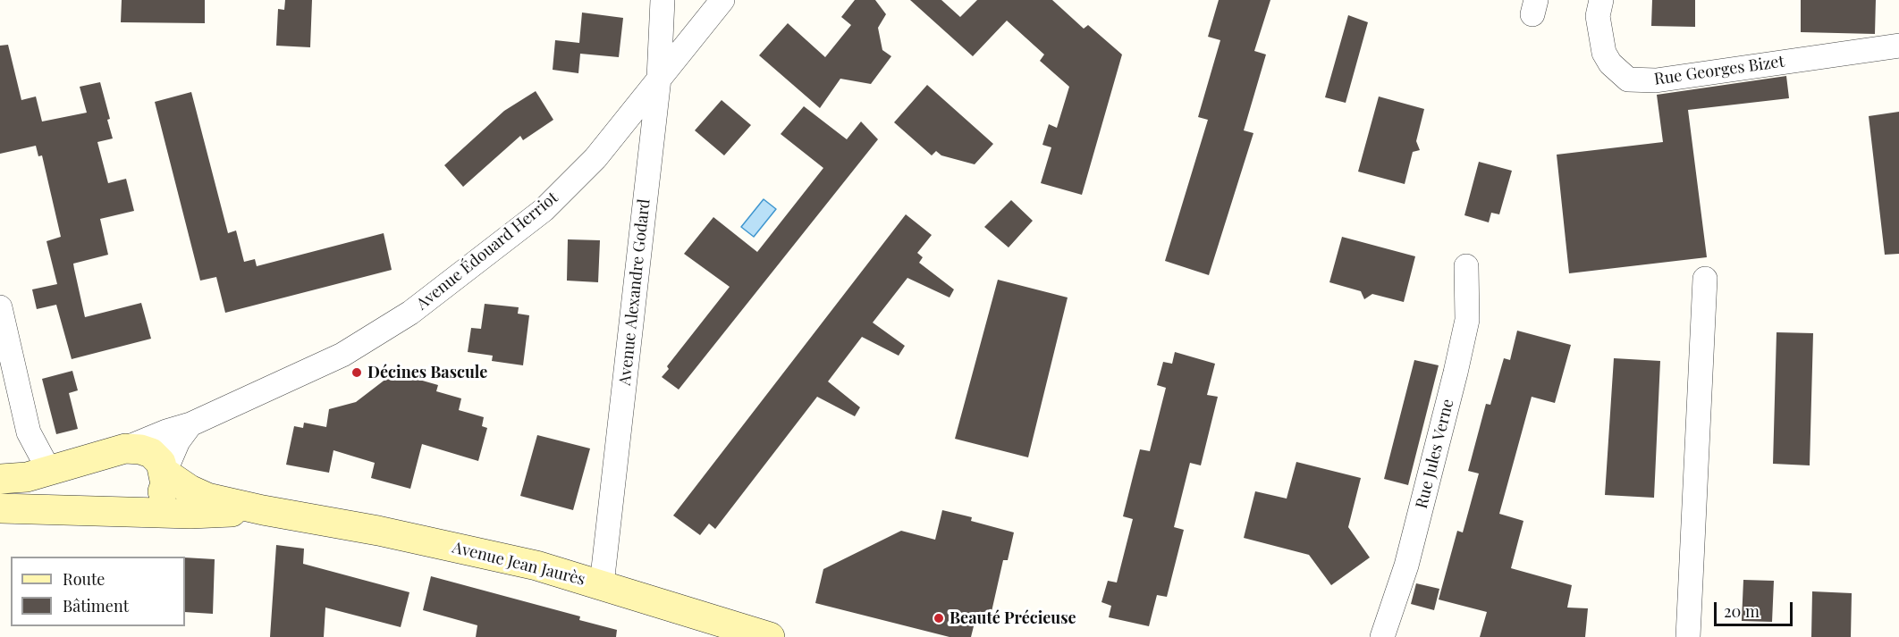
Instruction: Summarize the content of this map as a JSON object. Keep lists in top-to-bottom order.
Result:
{
  "streets": {
    "main road": ["Avenue Jean Jaurès"],
    "street": [
      "Rue Georges Bizet",
      "Avenue Édouard Herriot",
      "Avenue Alexandre Godard",
      "Rue Jules Verne"
    ]
  },
  "crossings": [
    ["Avenue Édouard Herriot", "Avenue Alexandre Godard"],
    ["Avenue Édouard Herriot", "Avenue Jean Jaurès"],
    ["Avenue Alexandre Godard", "Avenue Jean Jaurès"]
  ],
  "places": ["Décines Bascule", "Beauté Précieuse"],
  "legend": ["Route", "Bâtiment"],
  "scale_bar": "20 m"
}
